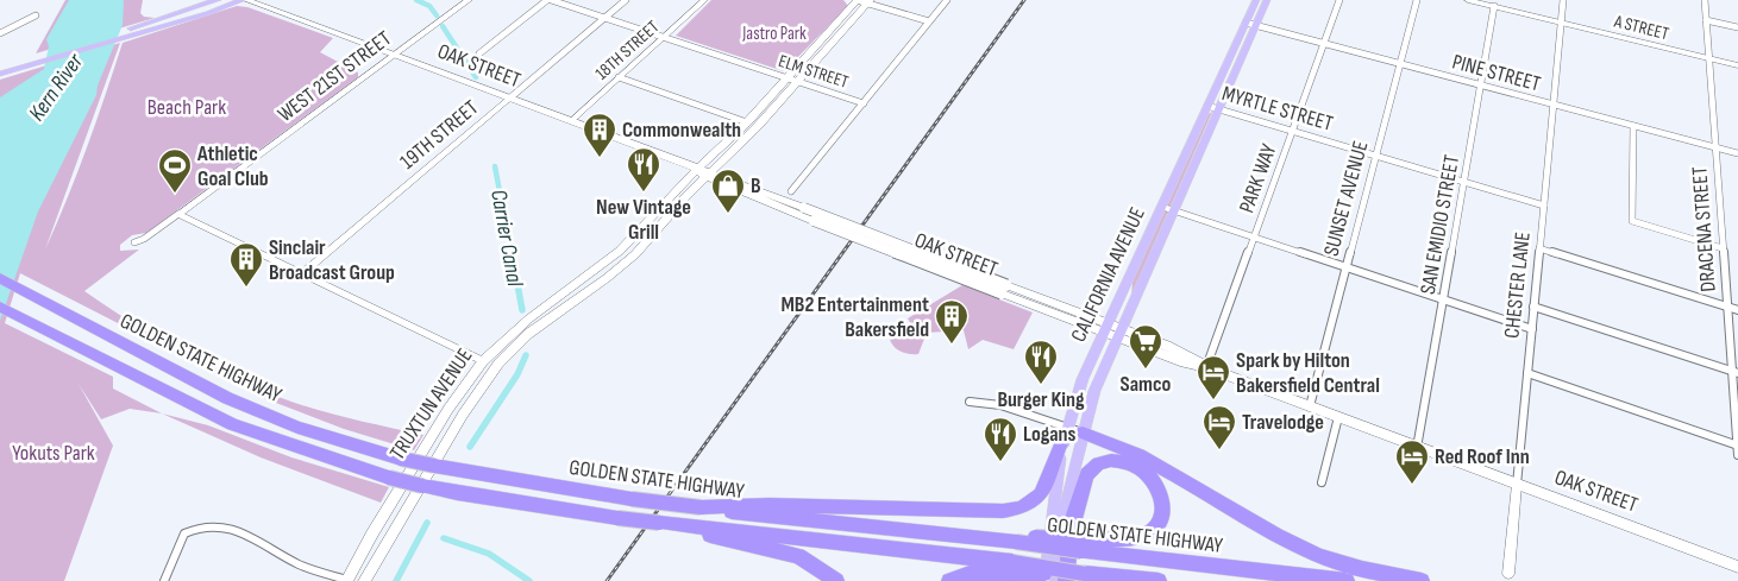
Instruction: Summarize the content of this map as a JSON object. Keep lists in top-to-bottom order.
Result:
{
  "streets": {
    "highway": ["GOLDEN STATE HIGHWAY"],
    "main road": ["OAK STREET", "CALIFORNIA AVENUE", "TRUXTUN AVENUE"],
    "street": [
      "A STREET",
      "18TH STREET",
      "ELM STREET",
      "PINE STREET",
      "WEST 21ST STREET",
      "MYRTLE STREET",
      "19TH STREET",
      "PARK WAY",
      "SUNSET AVENUE",
      "SAN EMIDIO STREET",
      "DRACENA STREET",
      "CHESTER LANE"
    ]
  },
  "crossings": [
    ["A STREET", "SAN EMIDIO STREET"],
    ["A STREET", "DRACENA STREET"],
    ["A STREET", "CHESTER LANE"],
    ["18TH STREET", "OAK STREET"],
    ["18TH STREET", "ELM STREET"],
    ["OAK STREET", "WEST 21ST STREET"],
    ["OAK STREET", "19TH STREET"],
    ["OAK STREET", "PARK WAY"],
    ["OAK STREET", "SUNSET AVENUE"],
    ["OAK STREET", "SAN EMIDIO STREET"],
    ["OAK STREET", "CALIFORNIA AVENUE"],
    ["OAK STREET", "CHESTER LANE"],
    ["OAK STREET", "TRUXTUN AVENUE"],
    ["ELM STREET", "19TH STREET"],
    ["ELM STREET", "TRUXTUN AVENUE"],
    ["PINE STREET", "PARK WAY"],
    ["PINE STREET", "SUNSET AVENUE"],
    ["PINE STREET", "SAN EMIDIO STREET"],
    ["PINE STREET", "DRACENA STREET"],
    ["PINE STREET", "CALIFORNIA AVENUE"],
    ["PINE STREET", "CHESTER LANE"],
    ["MYRTLE STREET", "PARK WAY"],
    ["MYRTLE STREET", "SUNSET AVENUE"],
    ["MYRTLE STREET", "SAN EMIDIO STREET"],
    ["MYRTLE STREET", "CALIFORNIA AVENUE"],
    ["MYRTLE STREET", "CHESTER LANE"]
  ],
  "water": ["Kern River", "Carrier Canal"],
  "parks": ["Jastro Park", "Beach Park", "Yokuts Park"],
  "places": {
    "building": ["Commonwealth", "Sinclair Broadcast Group", "MB2 Entertainment Bakersfield"],
    "restaurant": ["New Vintage Grill", "Burger King", "Logans"],
    "sports": ["Athletic Goal Club"],
    "shop": ["B"],
    "supermarket": ["Samco"],
    "hotel": ["Spark by Hilton Bakersfield Central", "Travelodge", "Red Roof Inn"]
  }
}
